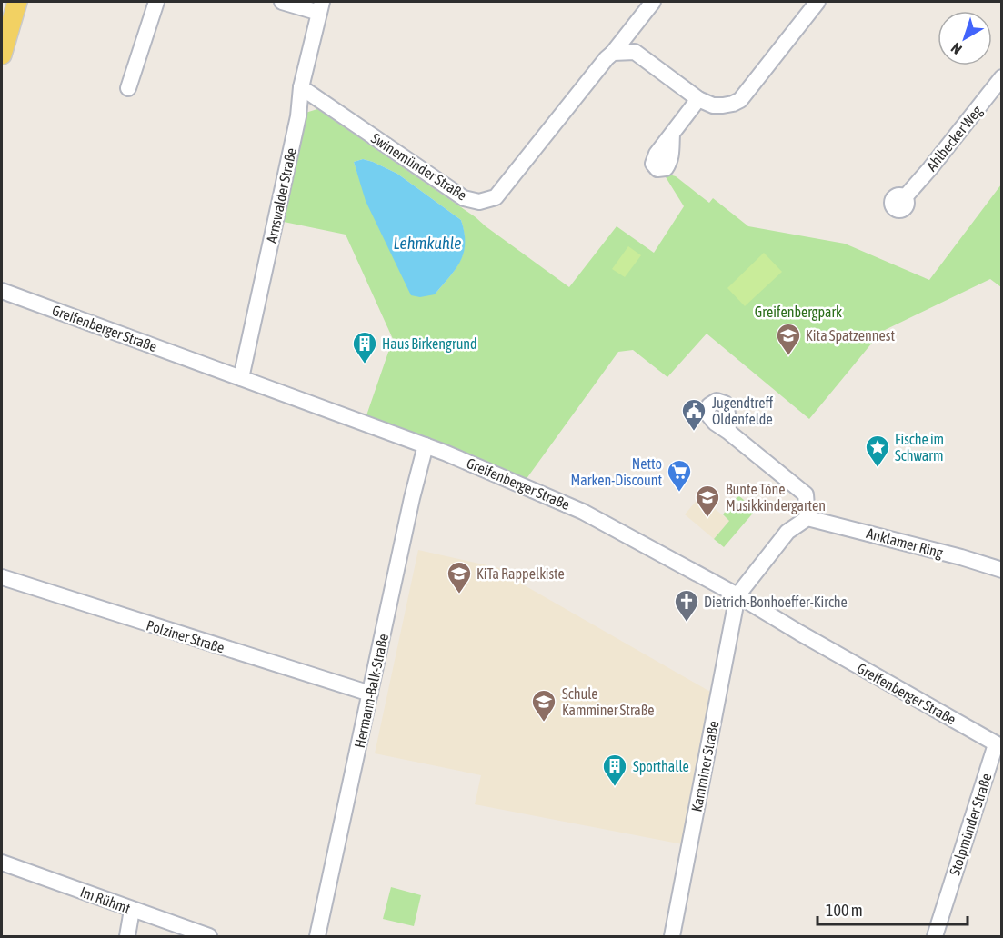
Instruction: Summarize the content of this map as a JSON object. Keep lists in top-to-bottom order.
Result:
{
  "streets": {
    "street": [
      "Ahlbecker Weg",
      "Swinemünder Straße",
      "Arnswalder Straße",
      "Greifenberger Straße",
      "Anklamer Ring",
      "Polziner Straße",
      "Hermann-Balk-Straße",
      "Kamminer Straße",
      "Stolpmünder Straße",
      "Im Rühmt"
    ]
  },
  "crossings": [
    ["Swinemünder Straße", "Arnswalder Straße"],
    ["Arnswalder Straße", "Greifenberger Straße"],
    ["Greifenberger Straße", "Hermann-Balk-Straße"],
    ["Greifenberger Straße", "Kamminer Straße"],
    ["Greifenberger Straße", "Stolpmünder Straße"],
    ["Polziner Straße", "Hermann-Balk-Straße"]
  ],
  "water": ["Lehmkuhle"],
  "parks": ["Greifenbergpark"],
  "places": {
    "school or university": [
      "Kita Spatzennest",
      "Bunte Töne Musikkindergarten",
      "KiTa Rappelkiste",
      "Schule Kamminer Straße"
    ],
    "building": ["Haus Birkengrund", "Sporthalle"],
    "public building": ["Jugendtreff Oldenfelde"],
    "place": ["Fische im Schwarm"],
    "supermarket": ["Netto Marken-Discount"],
    "church": ["Dietrich-Bonhoeffer-Kirche"]
  },
  "scale_bar": "100 m",
  "north": "bottom left"
}
